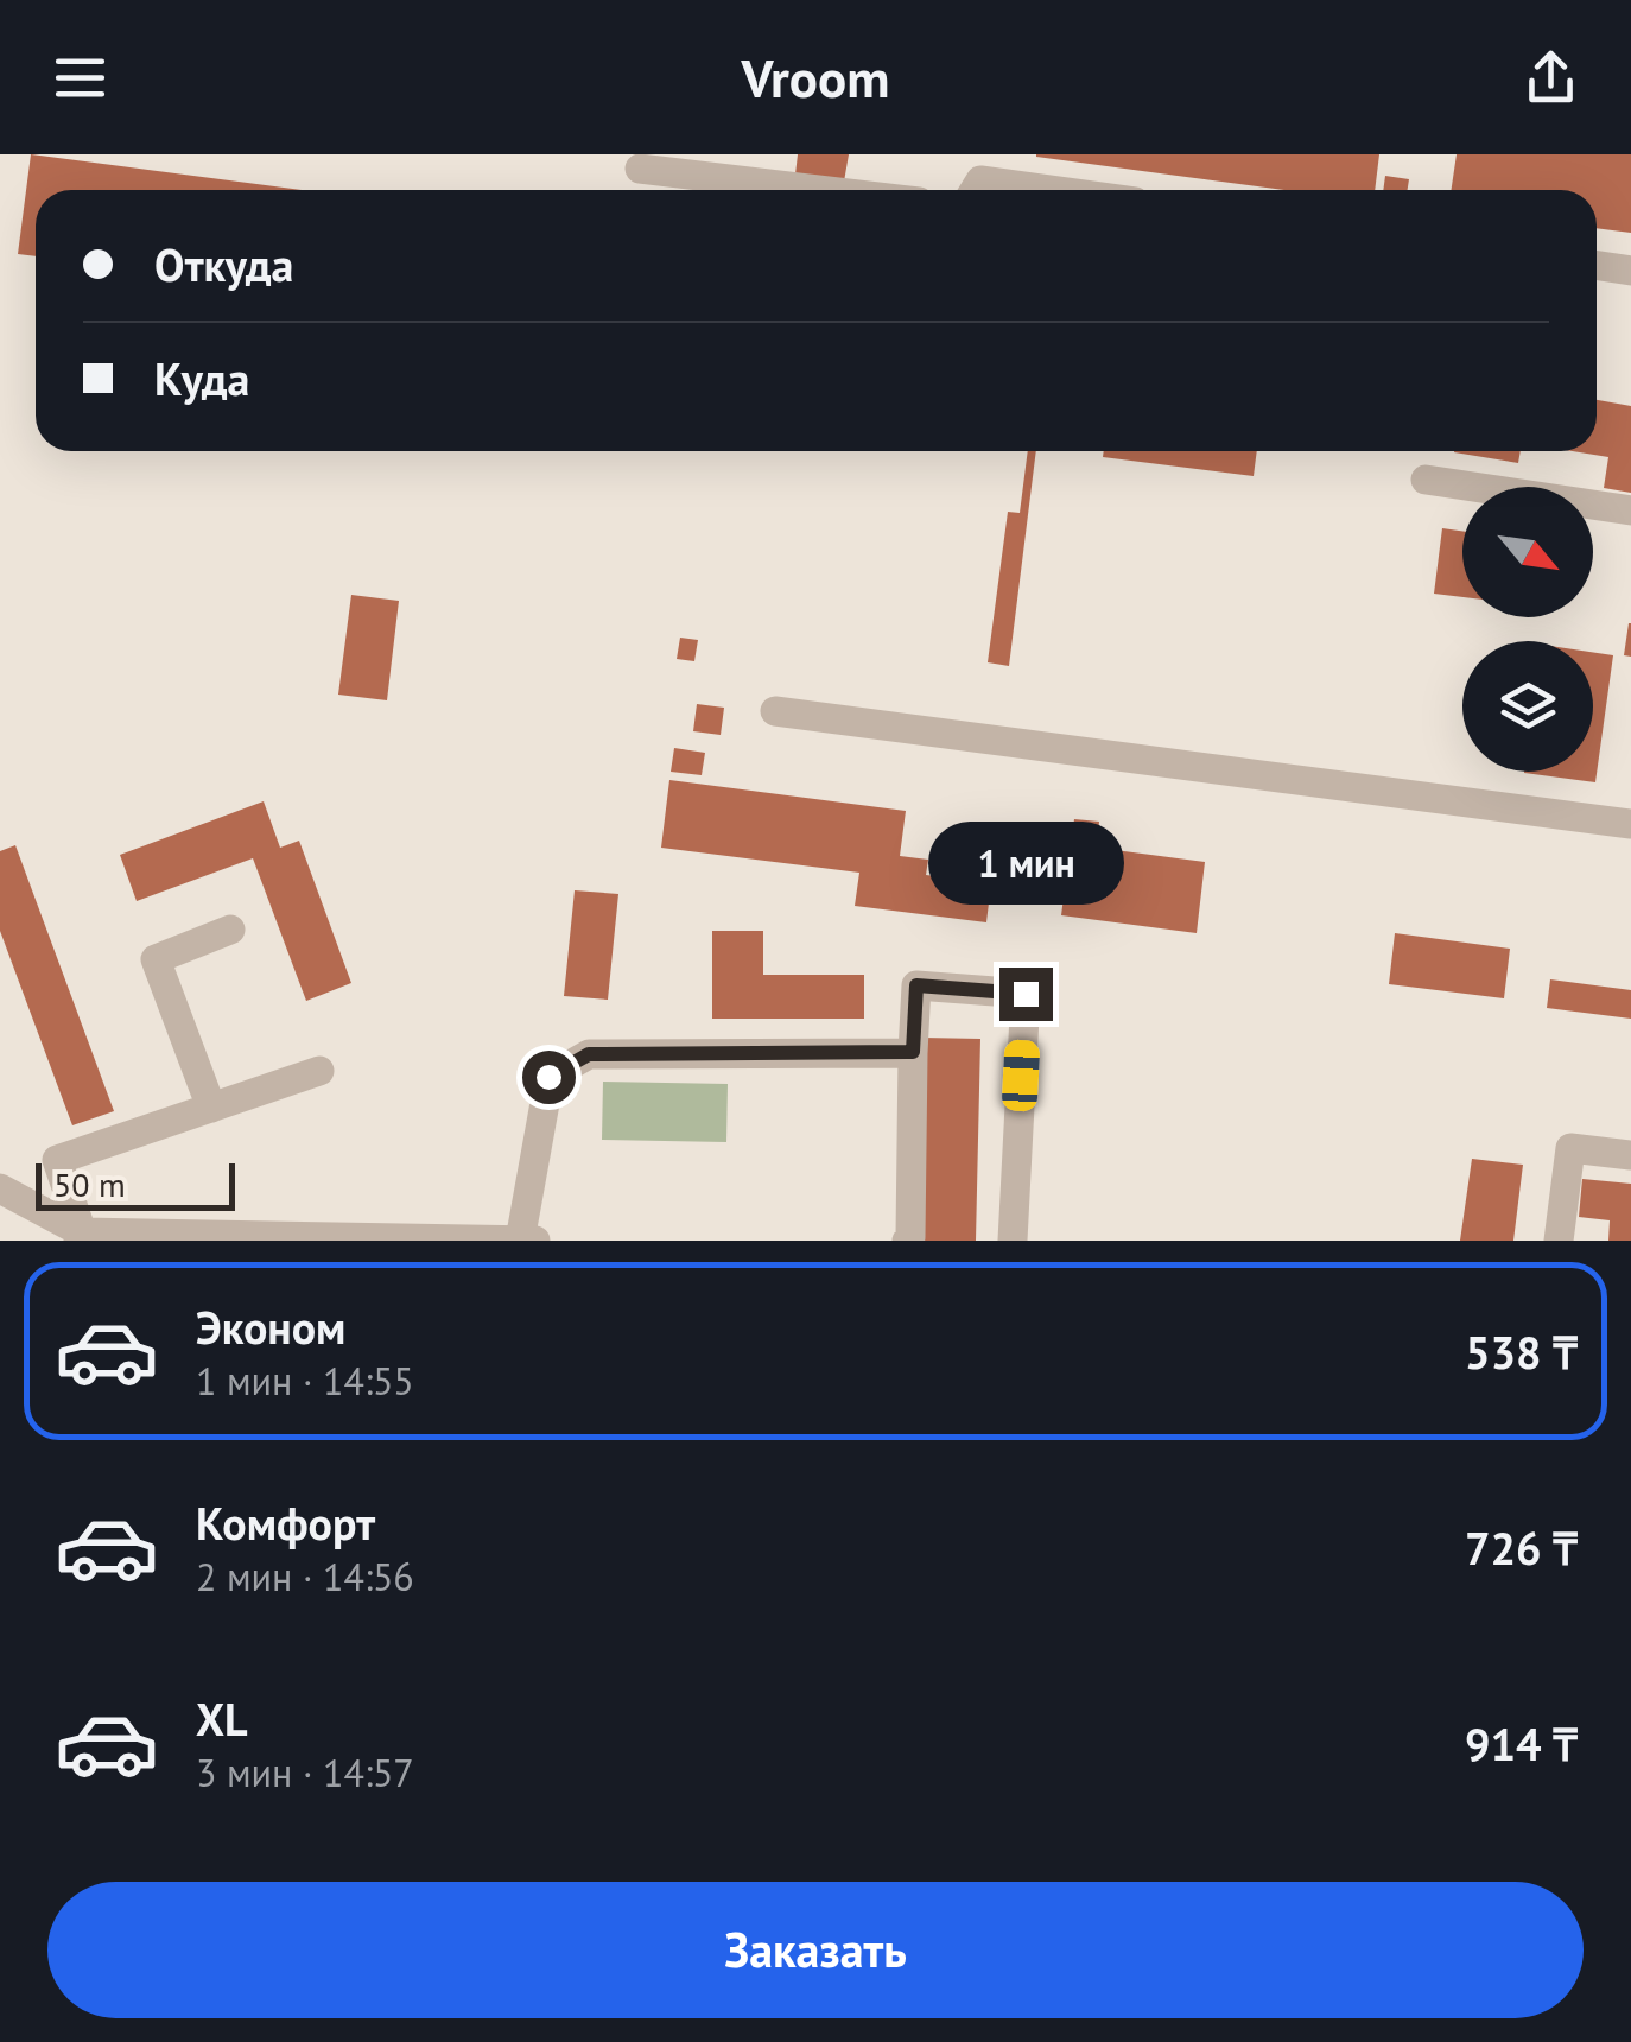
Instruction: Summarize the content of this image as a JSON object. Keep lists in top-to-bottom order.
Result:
{
  "scale_bar": "50 m",
  "north": "bottom right",
  "page": {
    "header": "Vroom",
    "banner": ["Откуда", "Куда"],
    "bubble": "1 мин",
    "scale": "50 m",
    "list": [
      {
        "name": "Эконом",
        "note": "1 мин · 14:55",
        "value": "538 ₸"
      },
      {
        "name": "Комфорт",
        "note": "2 мин · 14:56",
        "value": "726 ₸"
      },
      {
        "name": "XL",
        "note": "3 мин · 14:57",
        "value": "914 ₸"
      }
    ],
    "buttons": "Заказать"
  }
}
